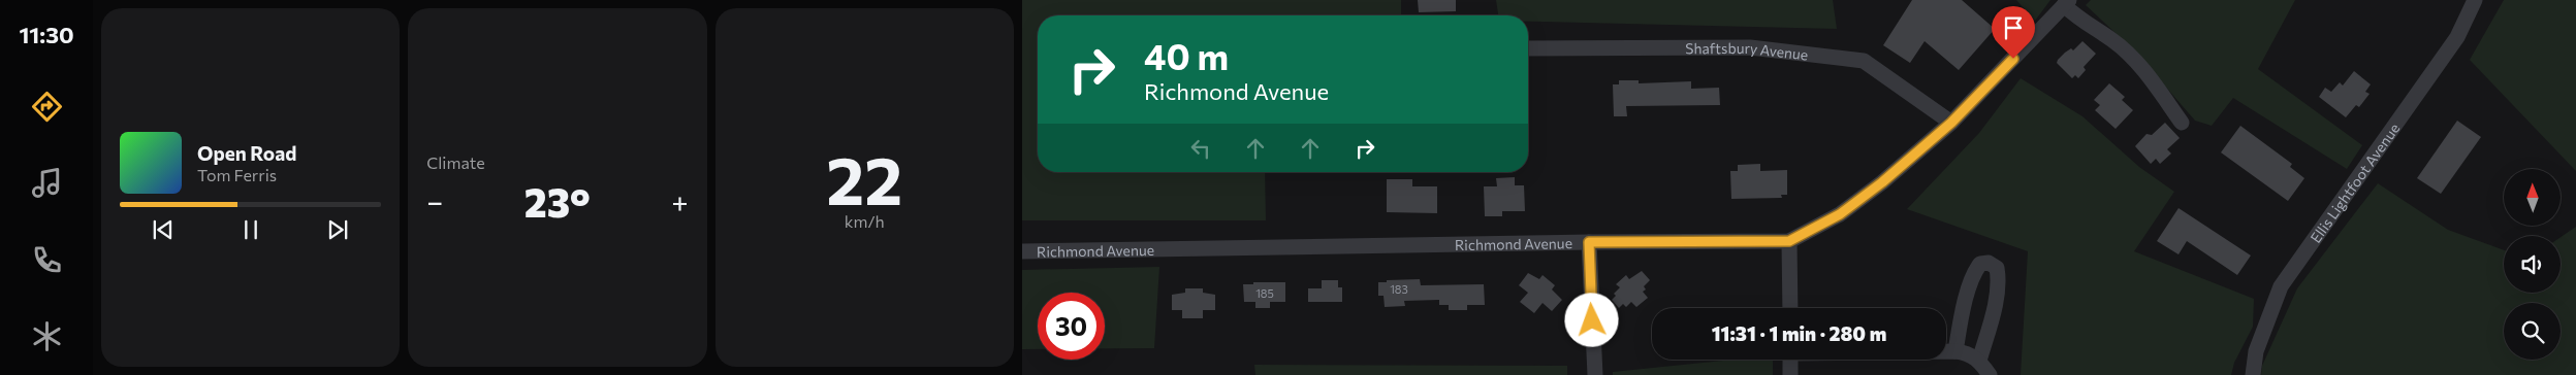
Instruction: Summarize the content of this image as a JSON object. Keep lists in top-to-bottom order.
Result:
{
  "streets": {
    "street": ["Shaftsbury Avenue", "Ellis Lightfoot Avenue", "Richmond Avenue"]
  },
  "crossings": [
    ["Shaftsbury Avenue", "Richmond Avenue"]
  ],
  "house_numbers": ["183", "185"],
  "north": "top",
  "page": {
    "tabs": "11:30",
    "tile": [
      "Climate",
      ["22", "km/h"]
    ],
    "turn": ["40 m", "Richmond Avenue"],
    "song": ["Open Road", "Tom Ferris"],
    "heat": ["−", "23°", "+"],
    "limit": "30",
    "trip": "11:31 · 1 min · 280 m"
  }
}
